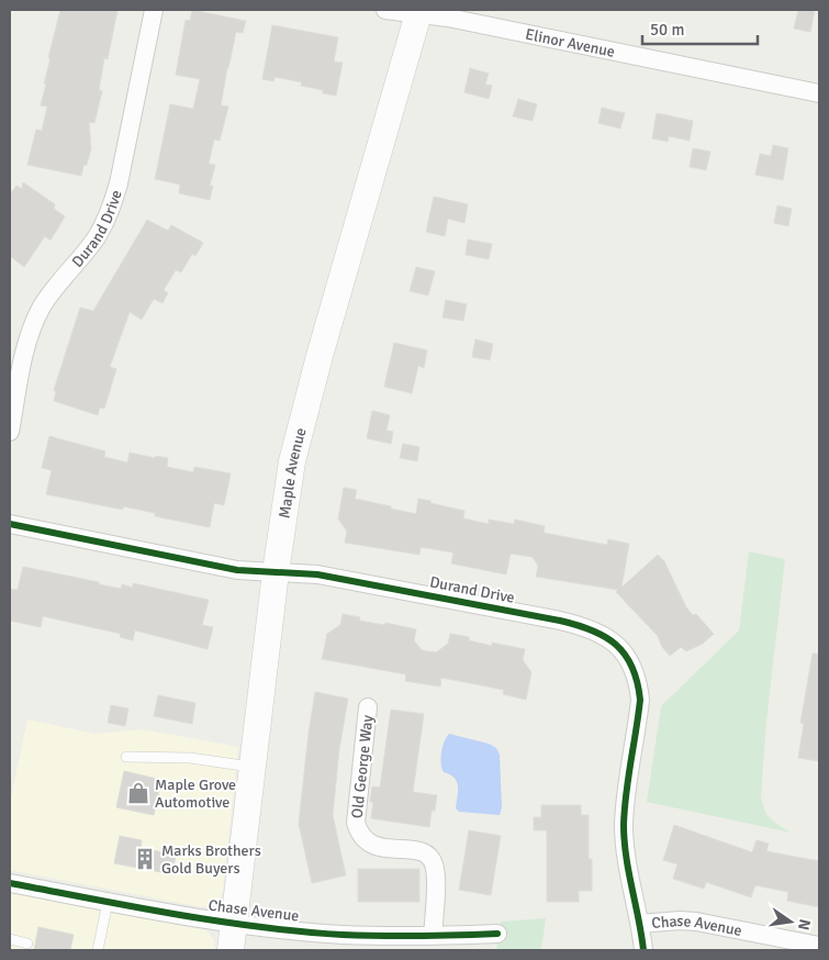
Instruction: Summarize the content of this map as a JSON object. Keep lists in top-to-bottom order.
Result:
{
  "streets": {
    "main road": ["Maple Avenue"],
    "street": [
      "Elinor Avenue",
      "Durand Drive",
      "Old George Way",
      "Chase Avenue"
    ]
  },
  "crossings": [
    ["Elinor Avenue", "Maple Avenue"],
    ["Durand Drive", "Maple Avenue"],
    ["Durand Drive", "Chase Avenue"],
    ["Maple Avenue", "Chase Avenue"],
    ["Old George Way", "Chase Avenue"]
  ],
  "places": {
    "shop": ["Maple Grove Automotive"],
    "building": ["Marks Brothers Gold Buyers"]
  },
  "scale_bar": "50 m",
  "north": "right"
}
